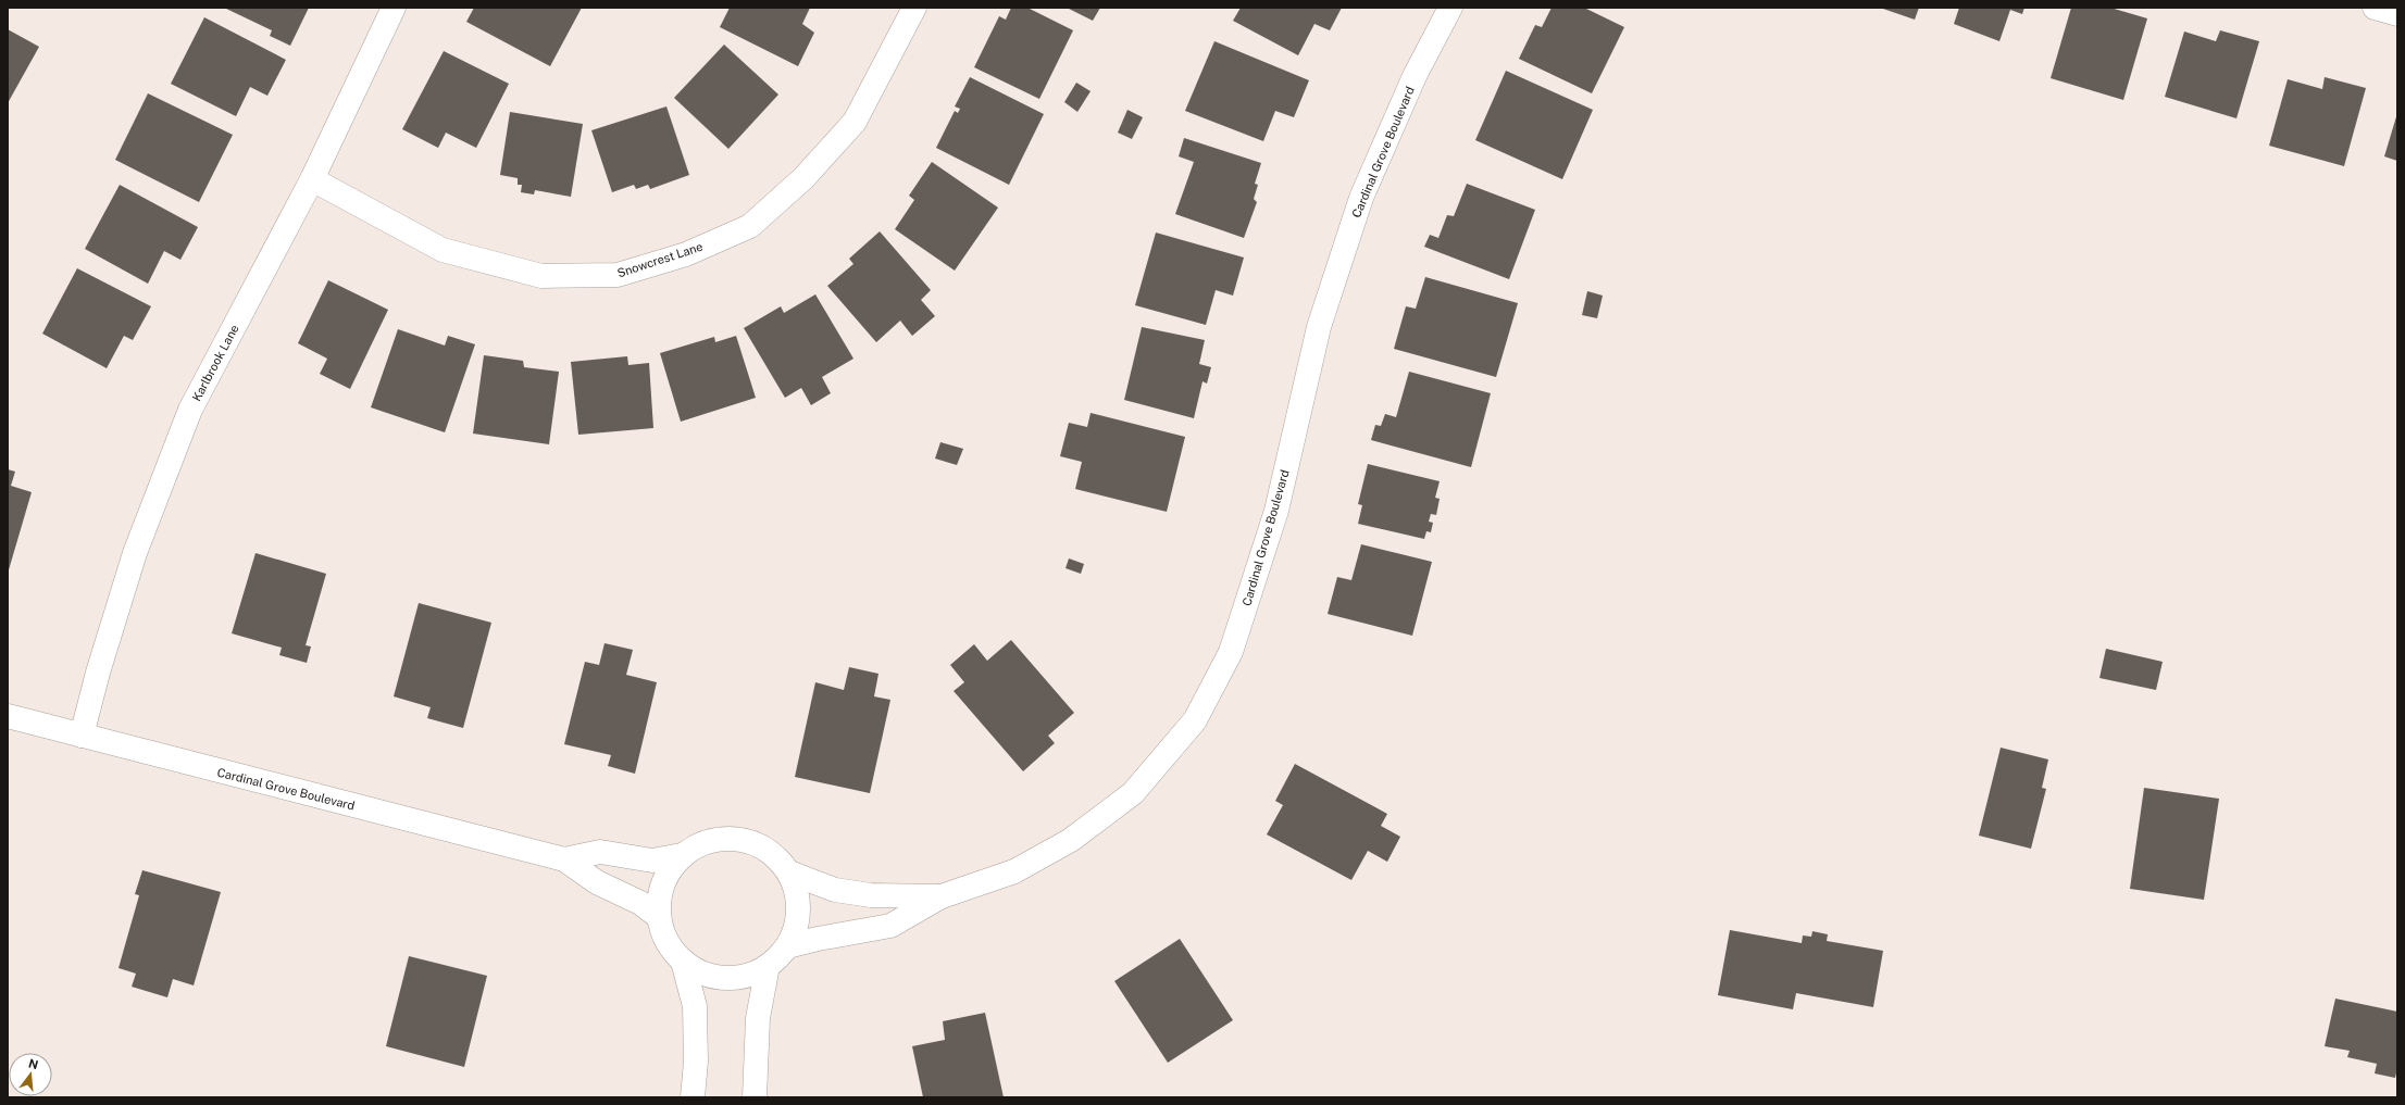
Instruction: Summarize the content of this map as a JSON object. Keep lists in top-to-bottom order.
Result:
{
  "streets": {
    "street": ["Cardinal Grove Boulevard", "Snowcrest Lane", "Karlbrook Lane"]
  },
  "crossings": [
    ["Cardinal Grove Boulevard", "Karlbrook Lane"],
    ["Snowcrest Lane", "Karlbrook Lane"]
  ],
  "north": "top"
}
